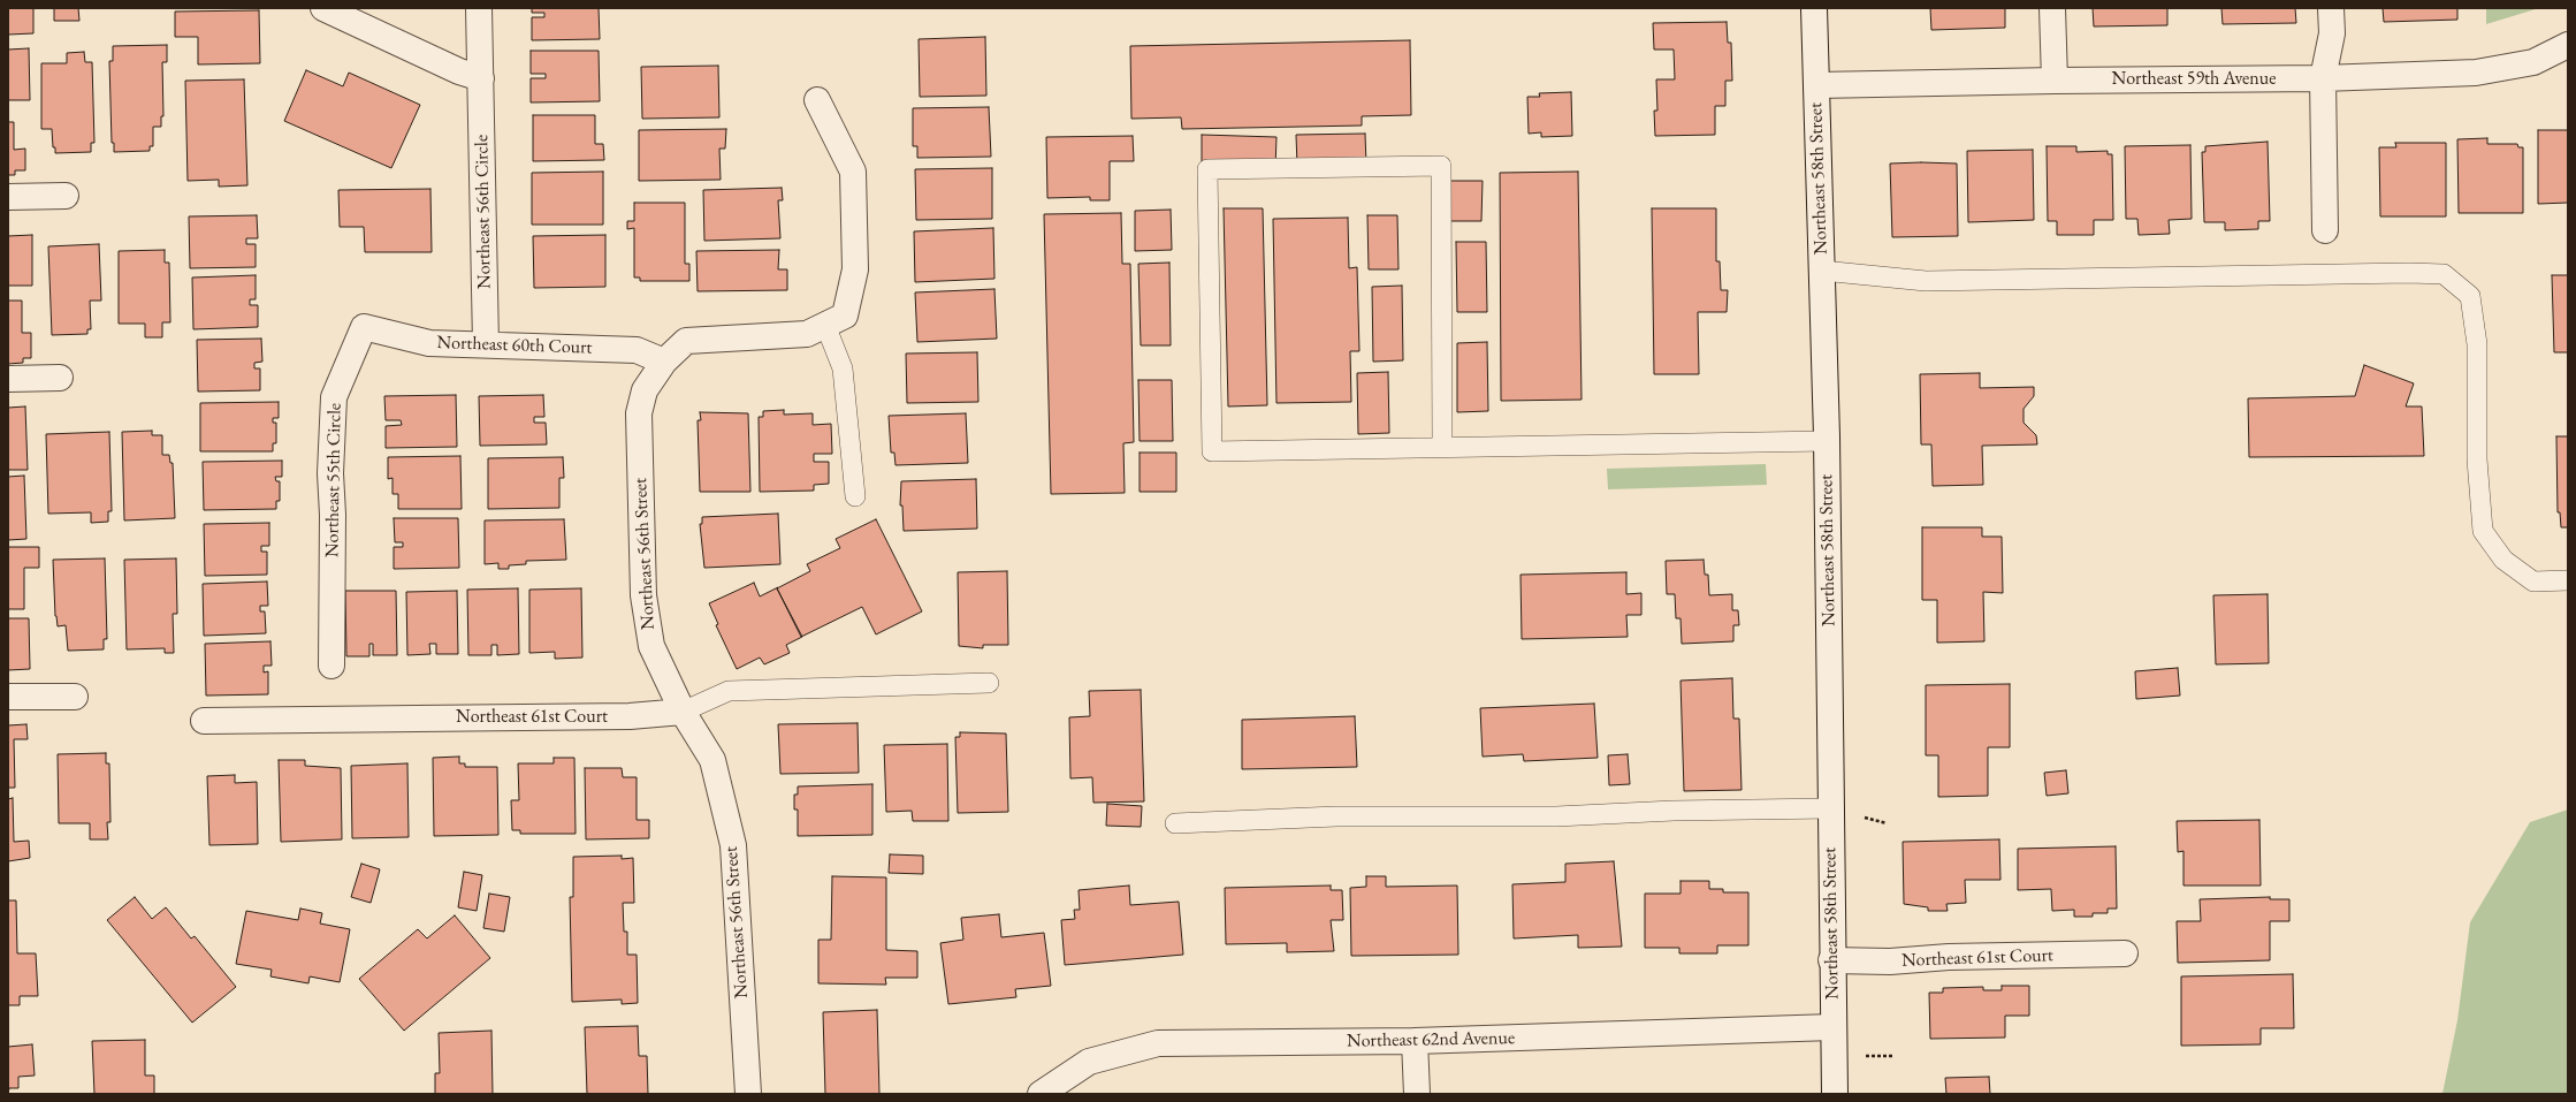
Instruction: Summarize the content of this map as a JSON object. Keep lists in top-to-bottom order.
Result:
{
  "streets": {
    "street": [
      "Northeast 59th Avenue",
      "Northeast 58th Street",
      "Northeast 56th Circle",
      "Northeast 60th Court",
      "Northeast 55th Circle",
      "Northeast 56th Street",
      "Northeast 61st Court",
      "Northeast 62nd Avenue"
    ]
  },
  "crossings": [
    ["Northeast 59th Avenue", "Northeast 58th Street"],
    ["Northeast 58th Street", "Northeast 61st Court"],
    ["Northeast 58th Street", "Northeast 62nd Avenue"],
    ["Northeast 56th Circle", "Northeast 60th Court"],
    ["Northeast 60th Court", "Northeast 55th Circle"],
    ["Northeast 60th Court", "Northeast 56th Street"],
    ["Northeast 56th Street", "Northeast 61st Court"]
  ]
}
